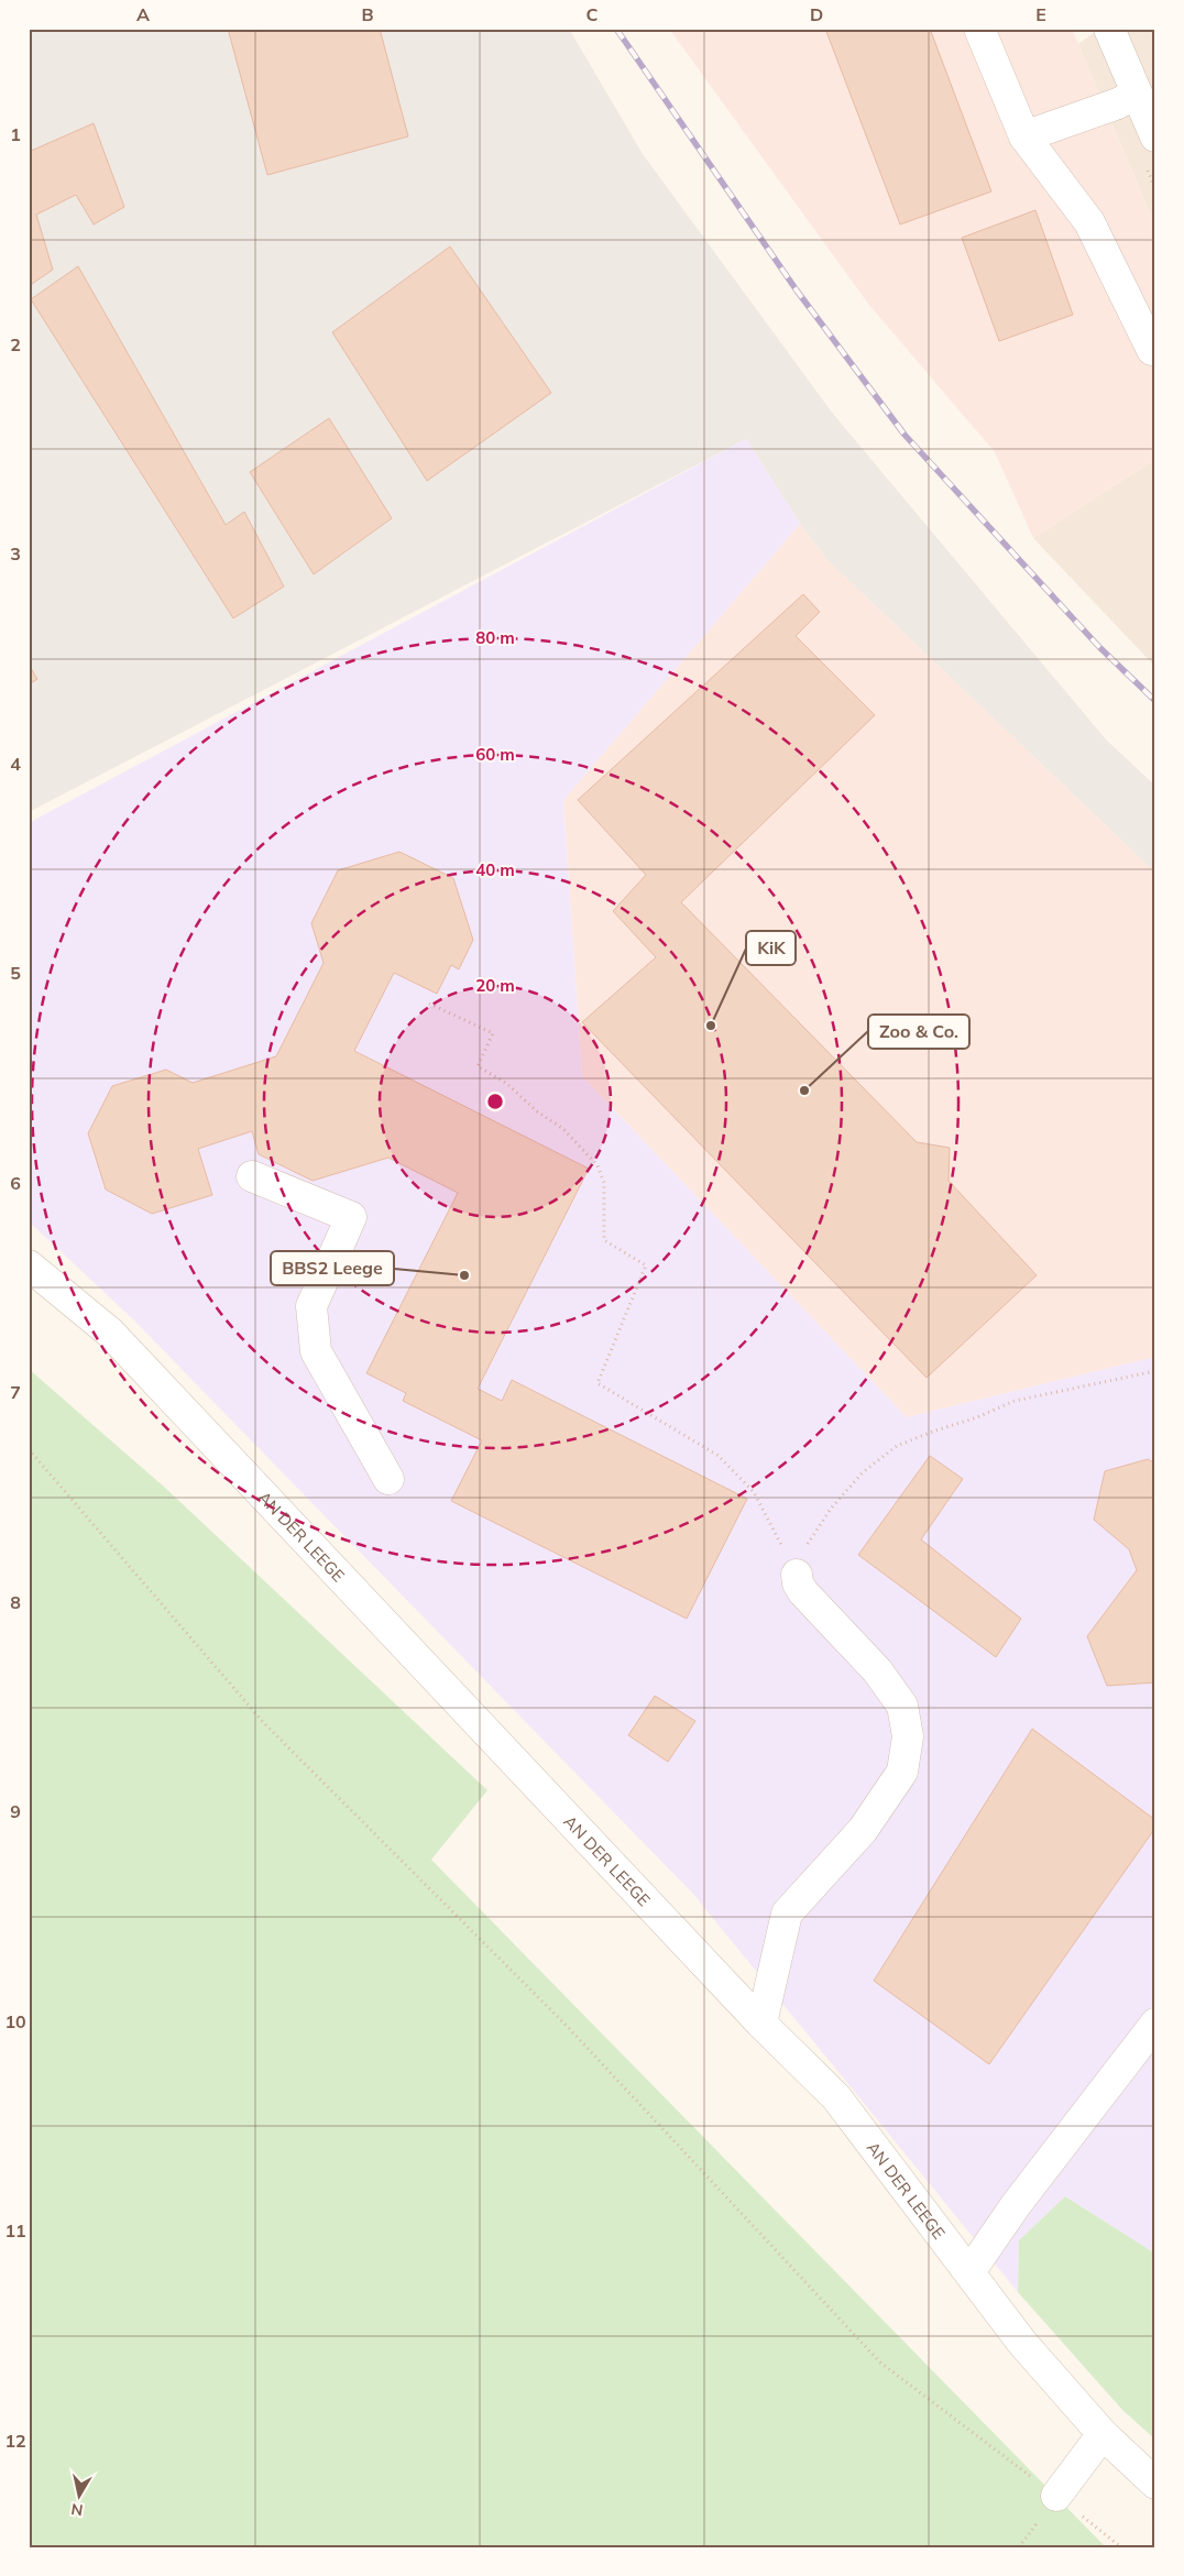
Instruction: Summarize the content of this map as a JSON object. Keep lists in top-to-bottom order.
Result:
{
  "streets": {
    "street": ["AN DER LEEGE"]
  },
  "places": ["KiK", "Zoo & Co.", "BBS2 Leege"],
  "north": "bottom",
  "grid": {
    "columns": [
      "A",
      "B",
      "C",
      "D",
      "E"
    ],
    "rows": [
      "1",
      "2",
      "3",
      "4",
      "5",
      "6",
      "7",
      "8",
      "9",
      "10",
      "11",
      "12"
    ]
  },
  "rings": [
    "80 m",
    "60 m",
    "40 m",
    "20 m"
  ]
}
